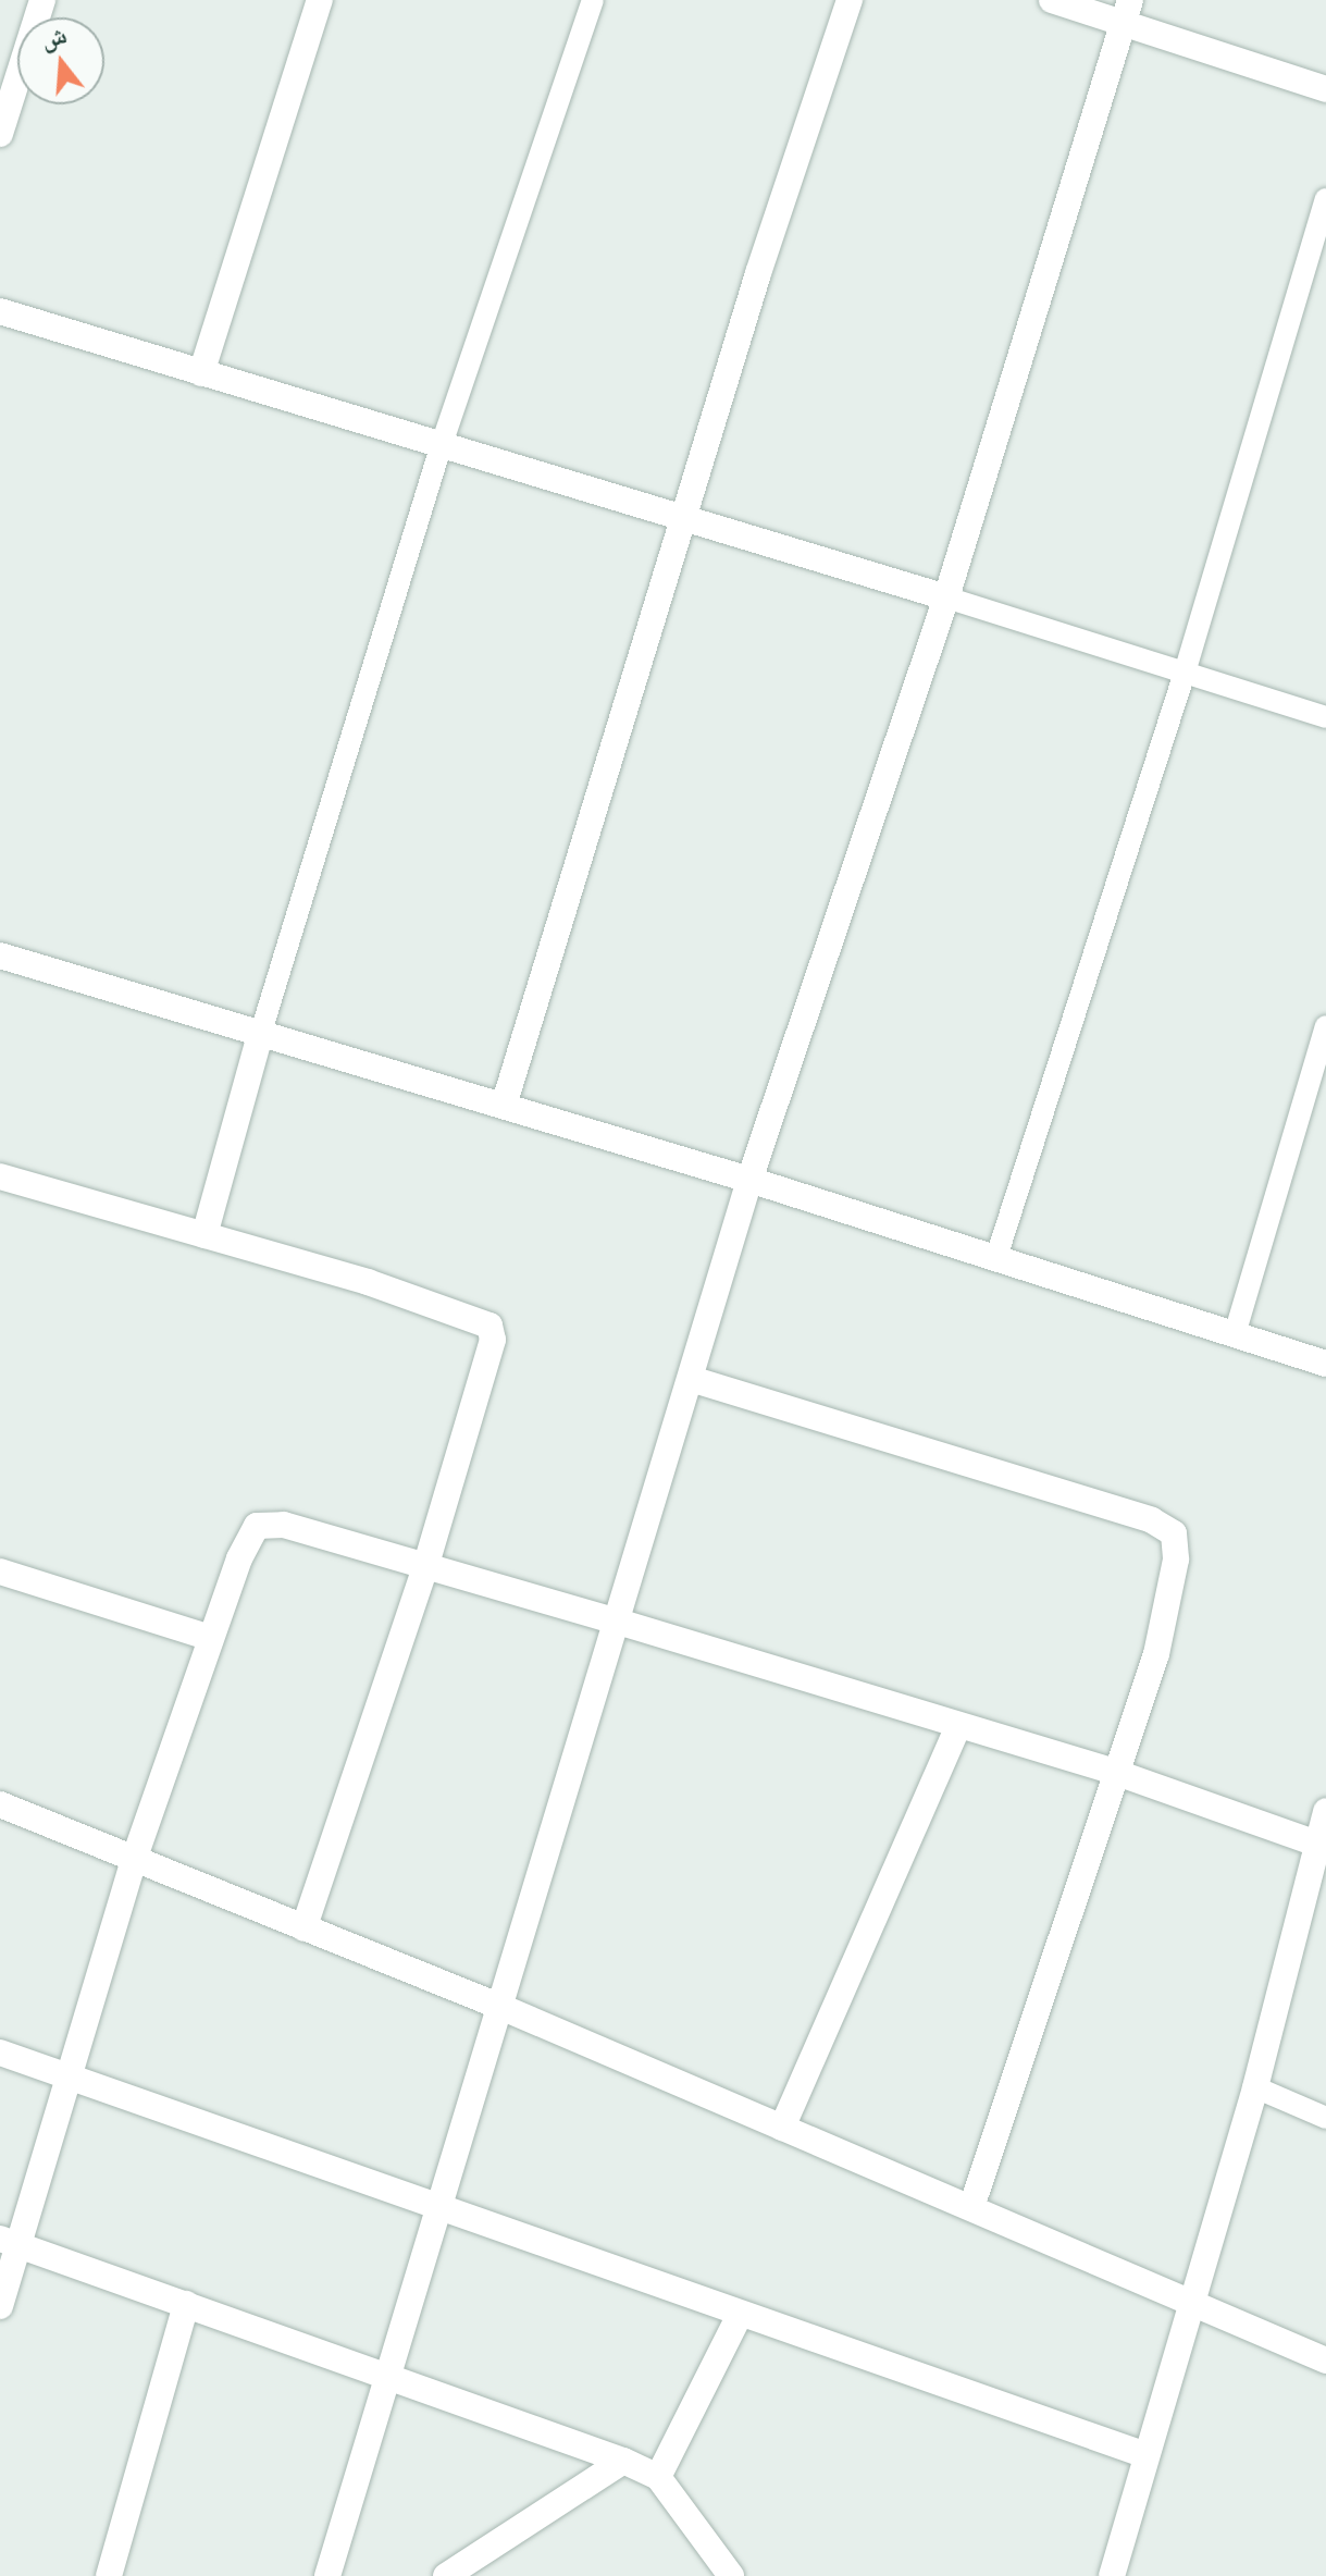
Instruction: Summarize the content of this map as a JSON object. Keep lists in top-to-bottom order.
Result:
{
  "north": "top"
}
